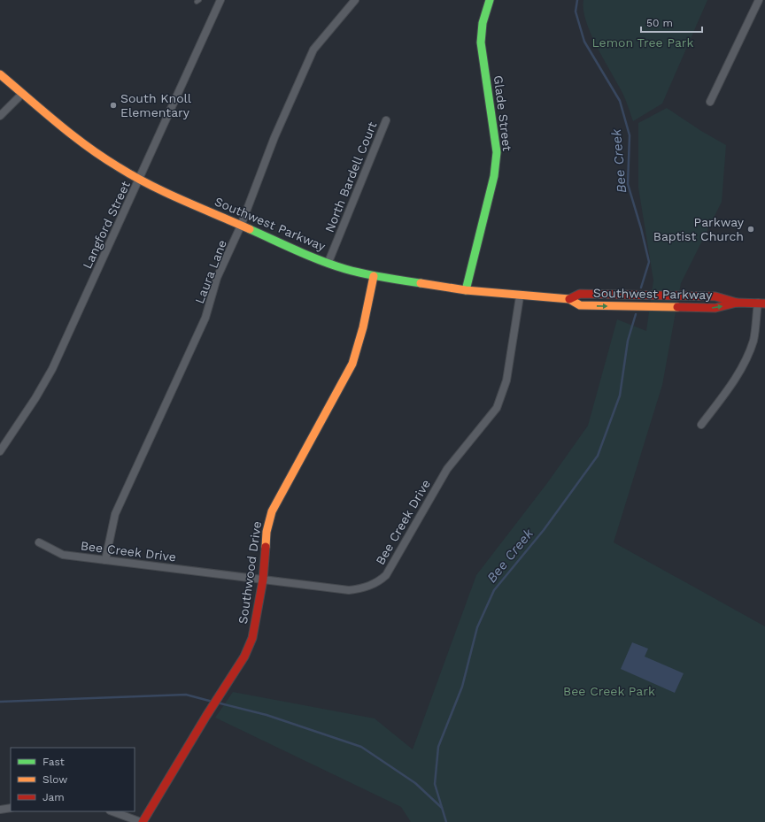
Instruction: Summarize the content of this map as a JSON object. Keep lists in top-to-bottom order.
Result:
{
  "streets": {
    "main road": ["Glade Street", "Southwest Parkway", "Southwood Drive"],
    "street": [
      "North Bardell Court",
      "Langford Street",
      "Laura Lane",
      "Bee Creek Drive"
    ]
  },
  "crossings": [
    ["Glade Street", "Southwest Parkway"],
    ["North Bardell Court", "Southwest Parkway"],
    ["Southwest Parkway", "Langford Street"],
    ["Southwest Parkway", "Laura Lane"],
    ["Southwest Parkway", "Bee Creek Drive"],
    ["Southwest Parkway", "Southwood Drive"],
    ["Laura Lane", "Bee Creek Drive"],
    ["Bee Creek Drive", "Southwood Drive"]
  ],
  "water": ["Bee Creek"],
  "parks": ["Lemon Tree Park", "Bee Creek Park"],
  "places": ["South Knoll Elementary", "Parkway Baptist Church"],
  "legend": ["Fast", "Slow", "Jam"],
  "scale_bar": "50 m"
}
